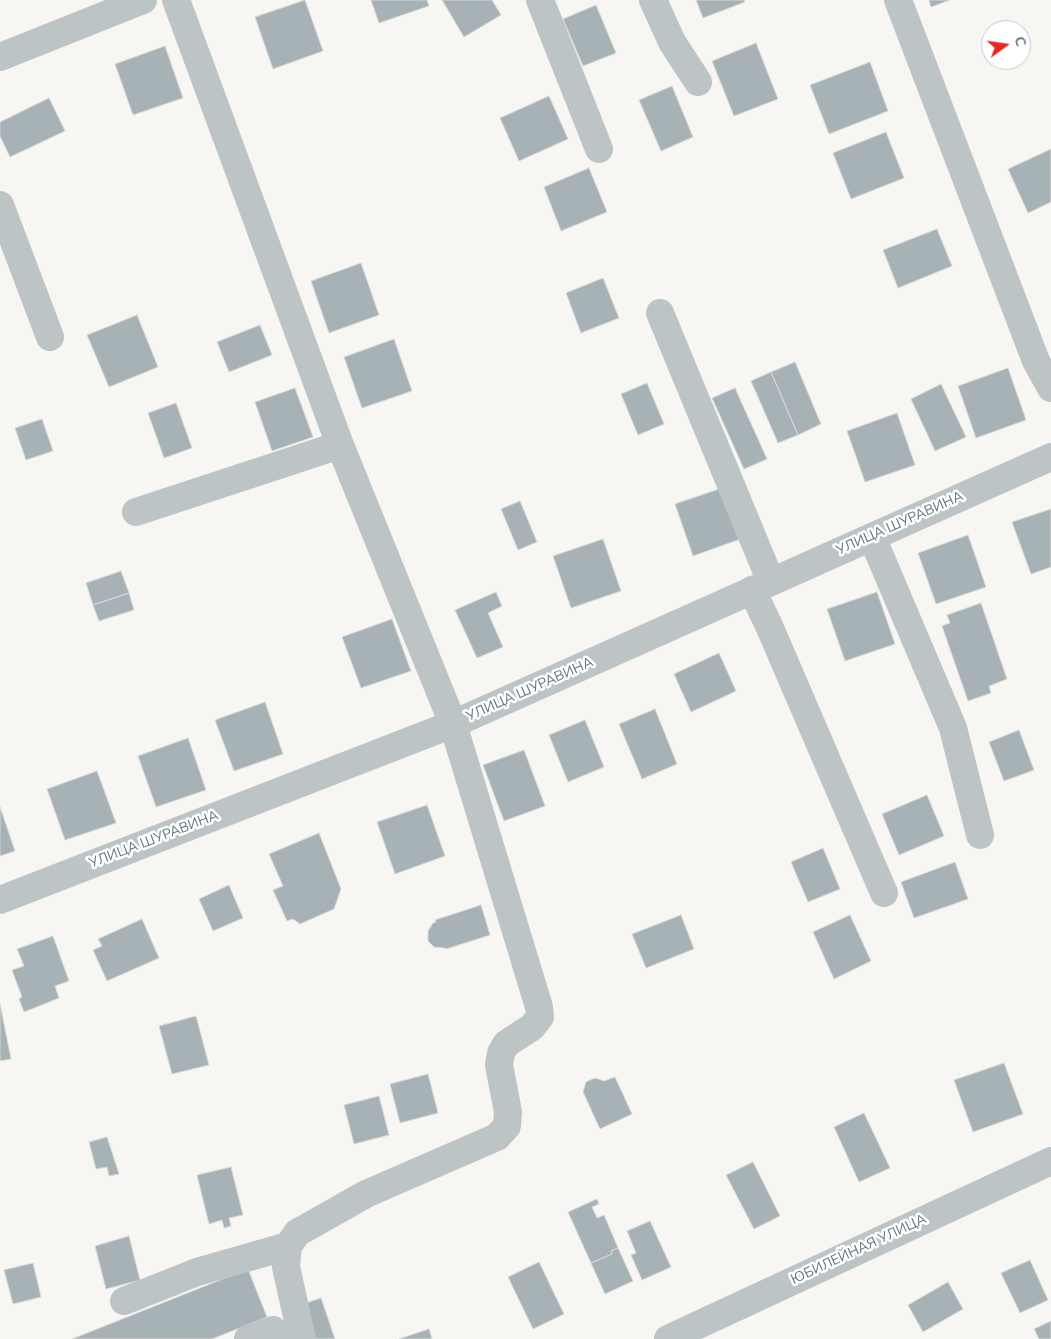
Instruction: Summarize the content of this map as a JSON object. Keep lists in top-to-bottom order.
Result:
{
  "streets": {
    "street": ["УЛИЦА ШУРАВИНА", "ЮБИЛЕЙНАЯ УЛИЦА"]
  },
  "north": "right"
}
